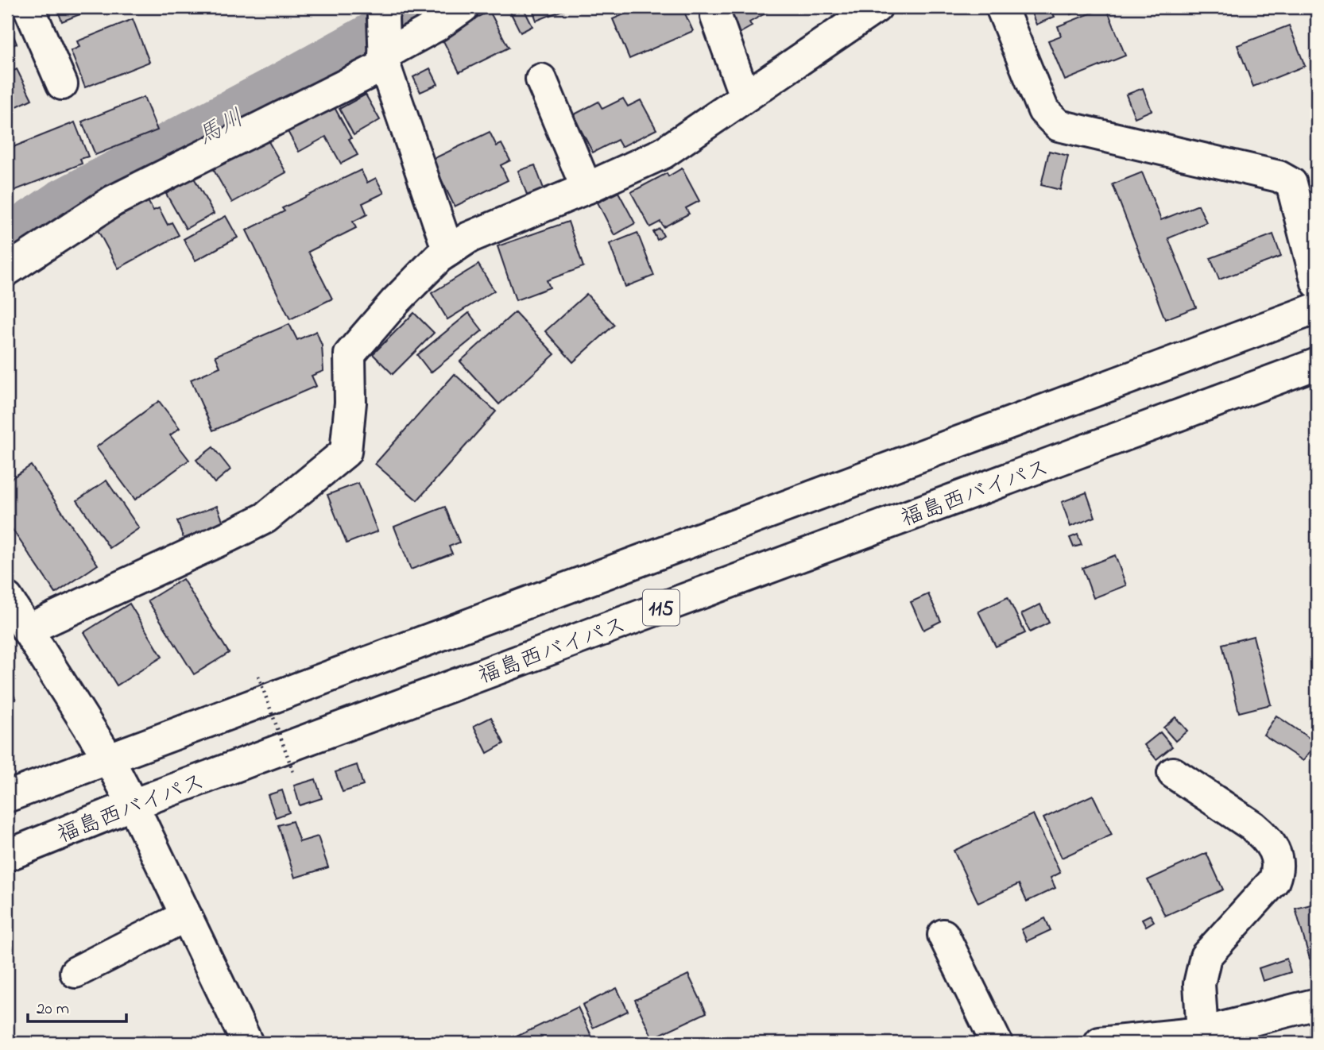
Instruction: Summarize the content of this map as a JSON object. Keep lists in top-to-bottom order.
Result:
{
  "streets": {
    "main road": ["福島西バイパス", "115"]
  },
  "water": ["馬川"],
  "scale_bar": "20 m"
}
